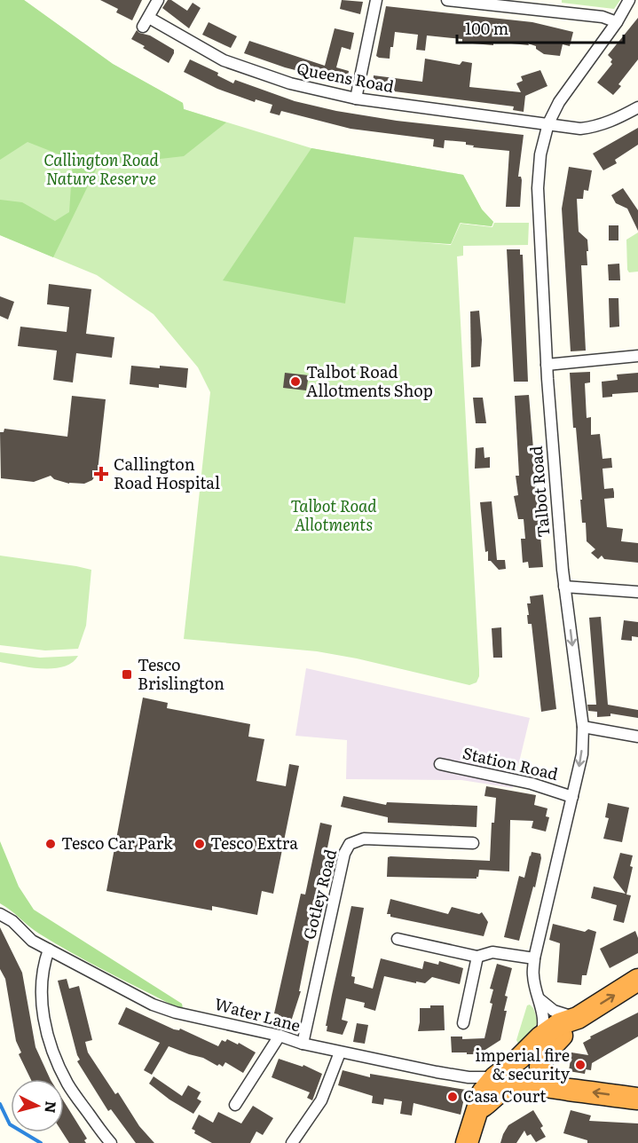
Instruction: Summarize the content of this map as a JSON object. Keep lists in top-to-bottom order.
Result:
{
  "streets": {
    "street": [
      "Queens Road",
      "Talbot Road",
      "Station Road",
      "Gotley Road",
      "Water Lane"
    ]
  },
  "crossings": [
    ["Queens Road", "Talbot Road"],
    ["Talbot Road", "Station Road"],
    ["Gotley Road", "Water Lane"]
  ],
  "parks": ["Callington Road Nature Reserve", "Talbot Road Allotments"],
  "places": {
    "other": [
      "Talbot Road Allotments Shop",
      "Tesco Car Park",
      "Tesco Extra",
      "imperial fire & security",
      "Casa Court"
    ],
    "health": ["Callington Road Hospital"],
    "transit": ["Tesco Brislington"]
  },
  "scale_bar": "100 m",
  "north": "right"
}
